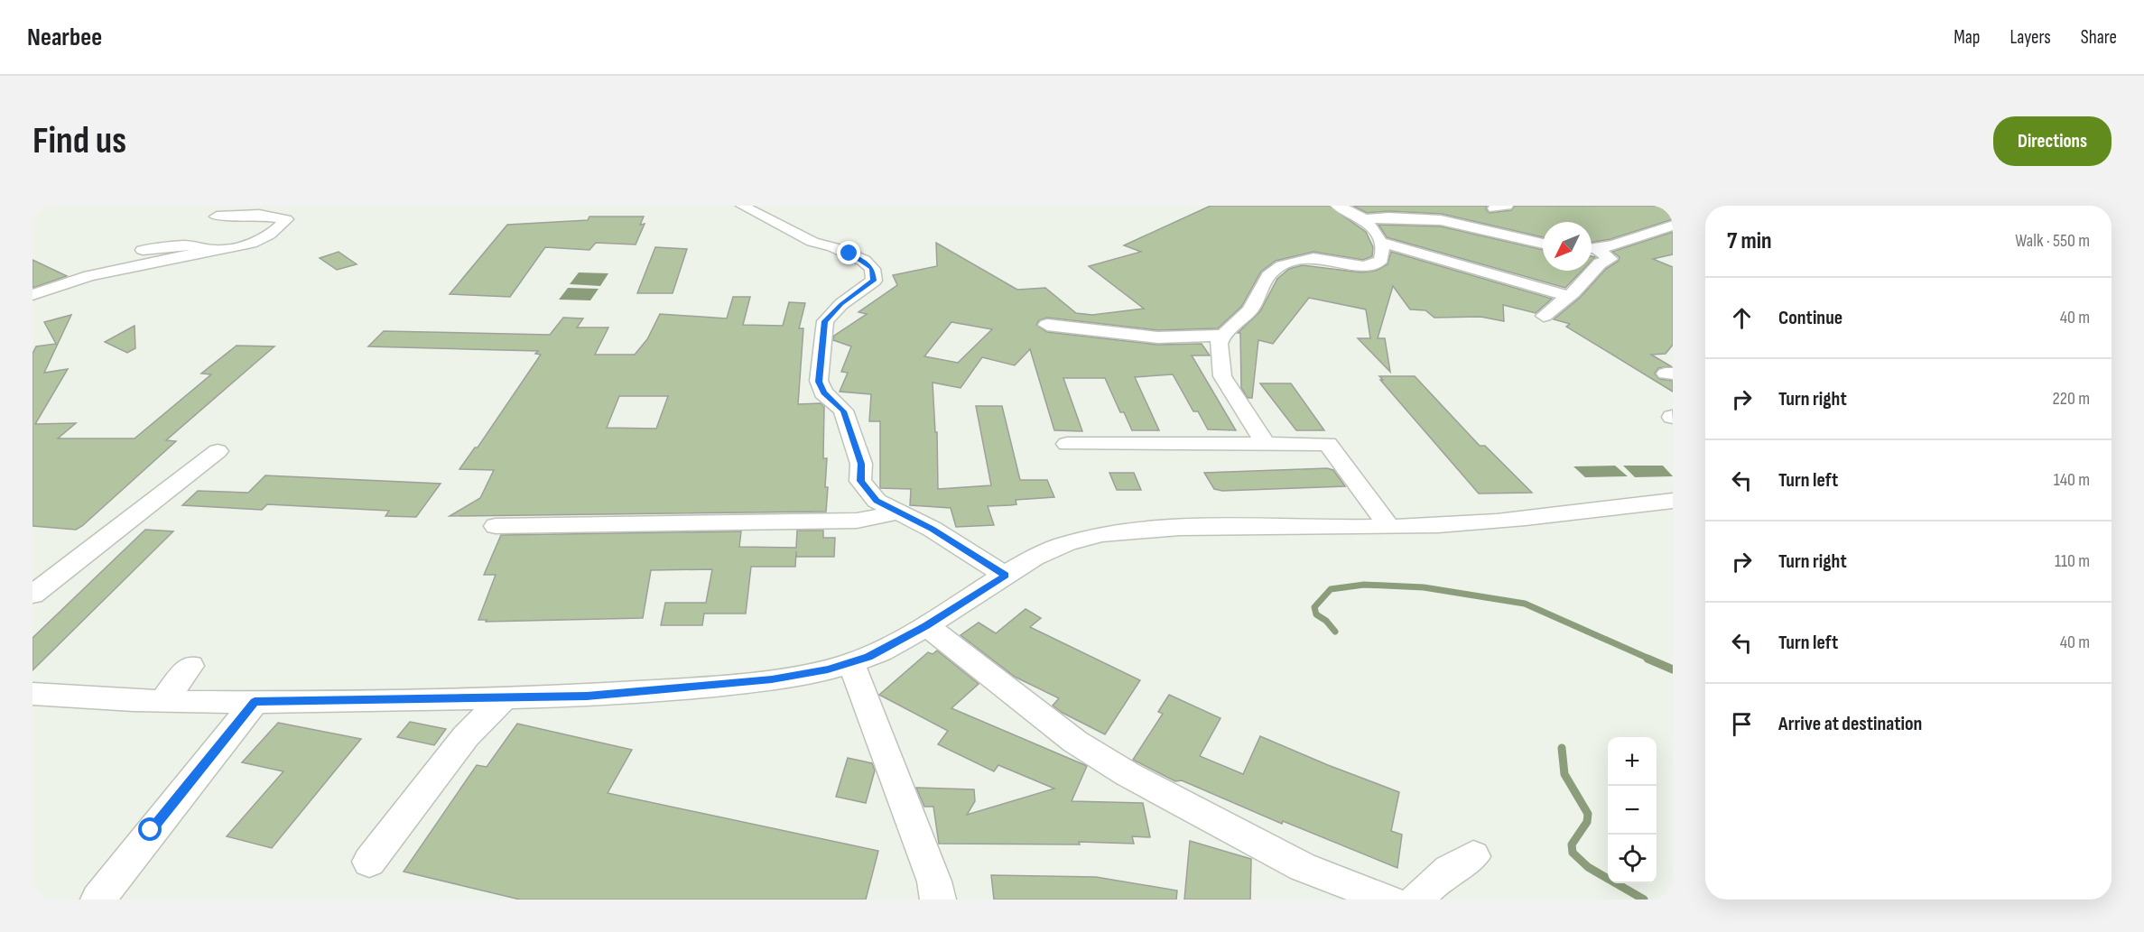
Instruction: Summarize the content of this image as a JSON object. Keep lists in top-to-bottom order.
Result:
{
  "north": "bottom left",
  "page": {
    "header": "Nearbee",
    "nav": ["Map", "Layers", "Share"],
    "buttons": "Directions",
    "title": "Find us",
    "heading": ["7 min", "Walk · 550 m"],
    "list": [
      ["Continue", "40 m"],
      ["Turn right", "220 m"],
      ["Turn left", "140 m"],
      ["Turn right", "110 m"],
      ["Turn left", "40 m"],
      "Arrive at destination"
    ],
    "map_buttons": ["+", "−"]
  }
}
